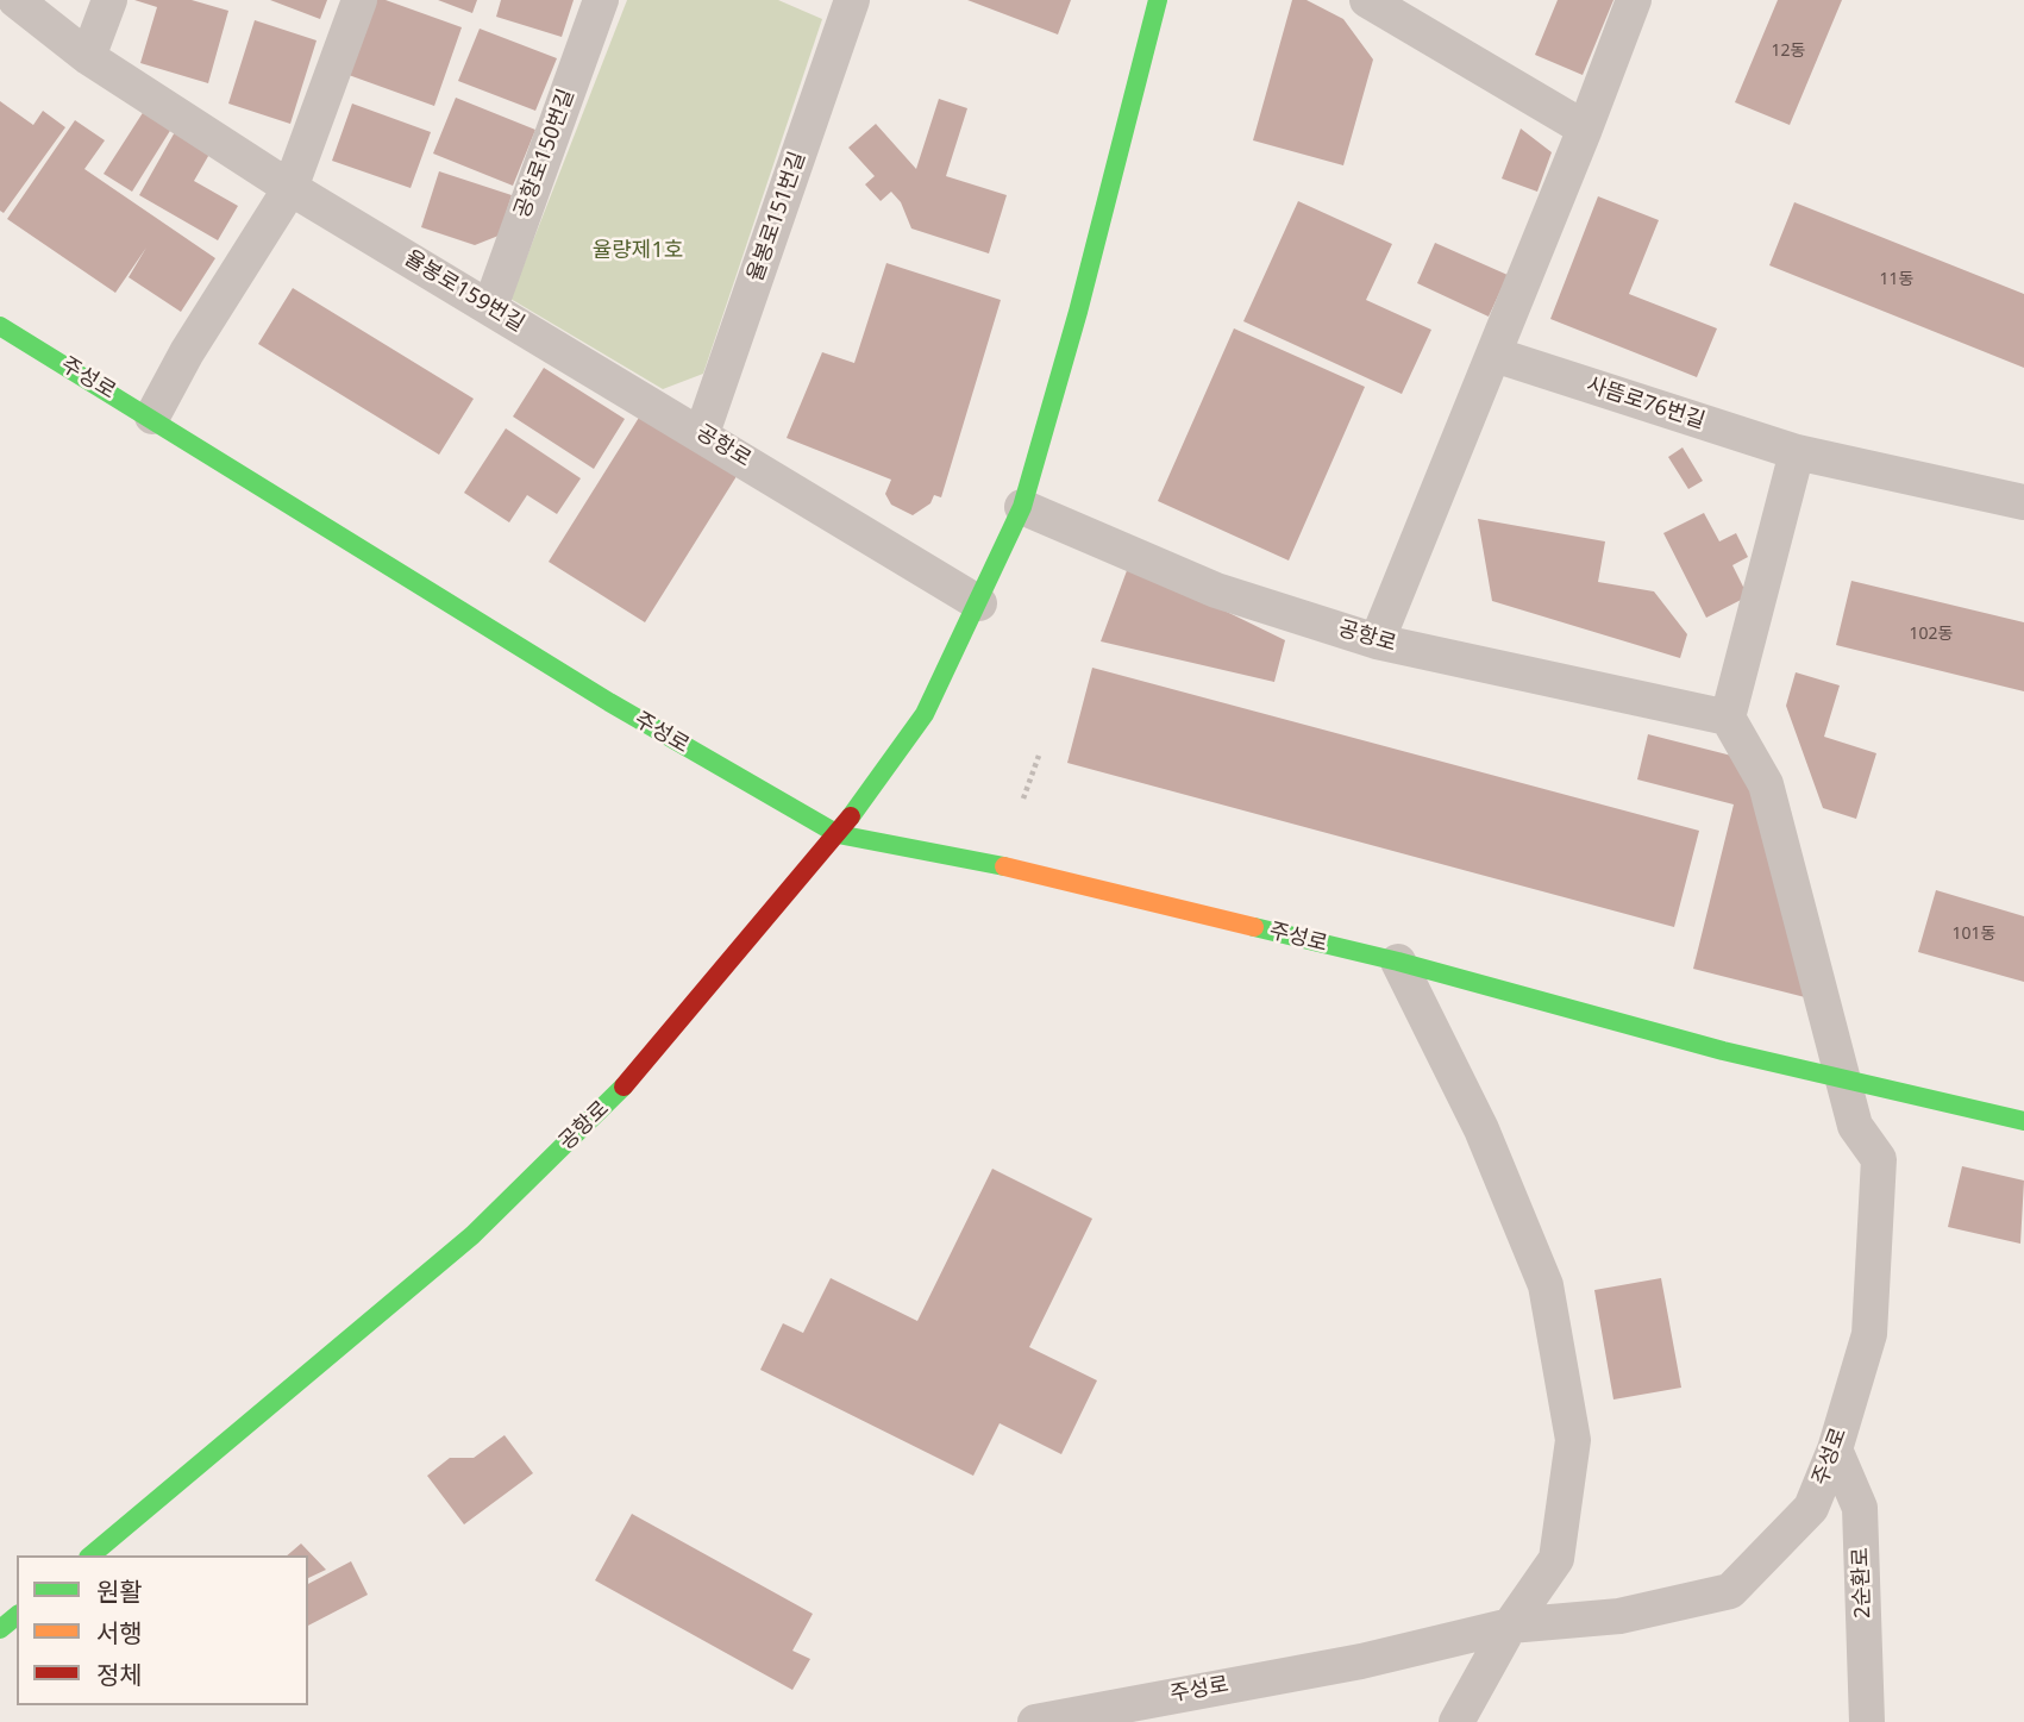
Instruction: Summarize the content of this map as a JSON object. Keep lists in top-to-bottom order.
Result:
{
  "streets": {
    "street": [
      "공항로150번길",
      "율봉로151번길",
      "율봉로159번길",
      "주성로",
      "사뜸로76번길",
      "공항로",
      "2순환로"
    ]
  },
  "crossings": [
    ["공항로150번길", "율봉로159번길"],
    ["율봉로151번길", "공항로"],
    ["율봉로159번길", "공항로"],
    ["주성로", "공항로"],
    ["주성로", "2순환로"]
  ],
  "parks": ["율량제1호"],
  "house_numbers": [
    "12동",
    "11동",
    "102동",
    "101동"
  ],
  "legend": ["원활", "서행", "정체"]
}
